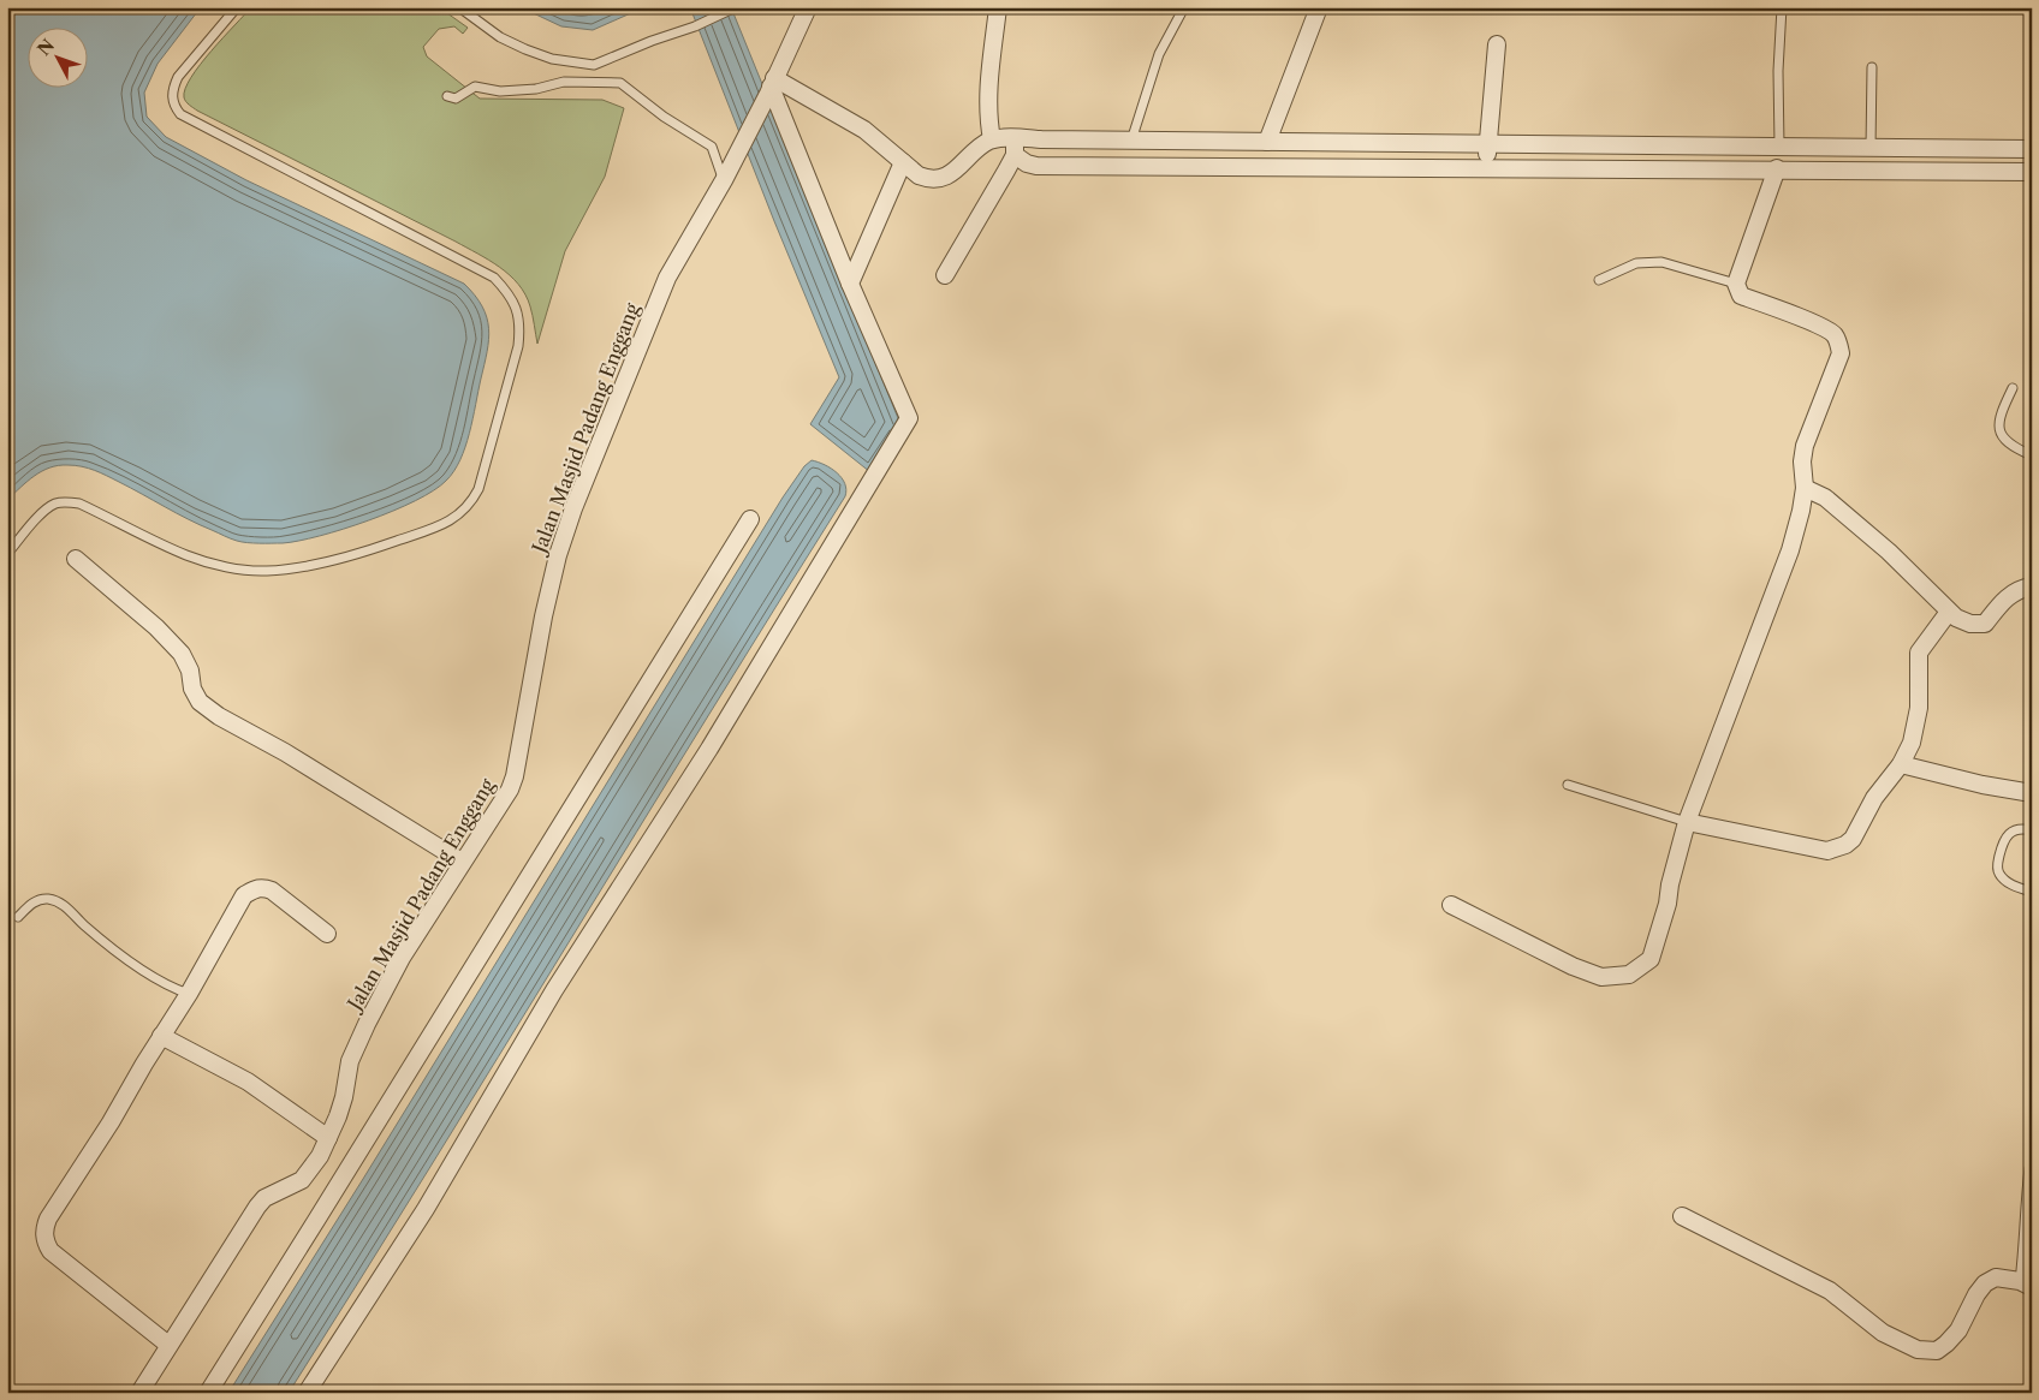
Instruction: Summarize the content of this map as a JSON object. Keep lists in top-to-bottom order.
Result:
{
  "streets": {
    "street": ["Jalan Masjid Padang Enggang"]
  },
  "north": "top left"
}
